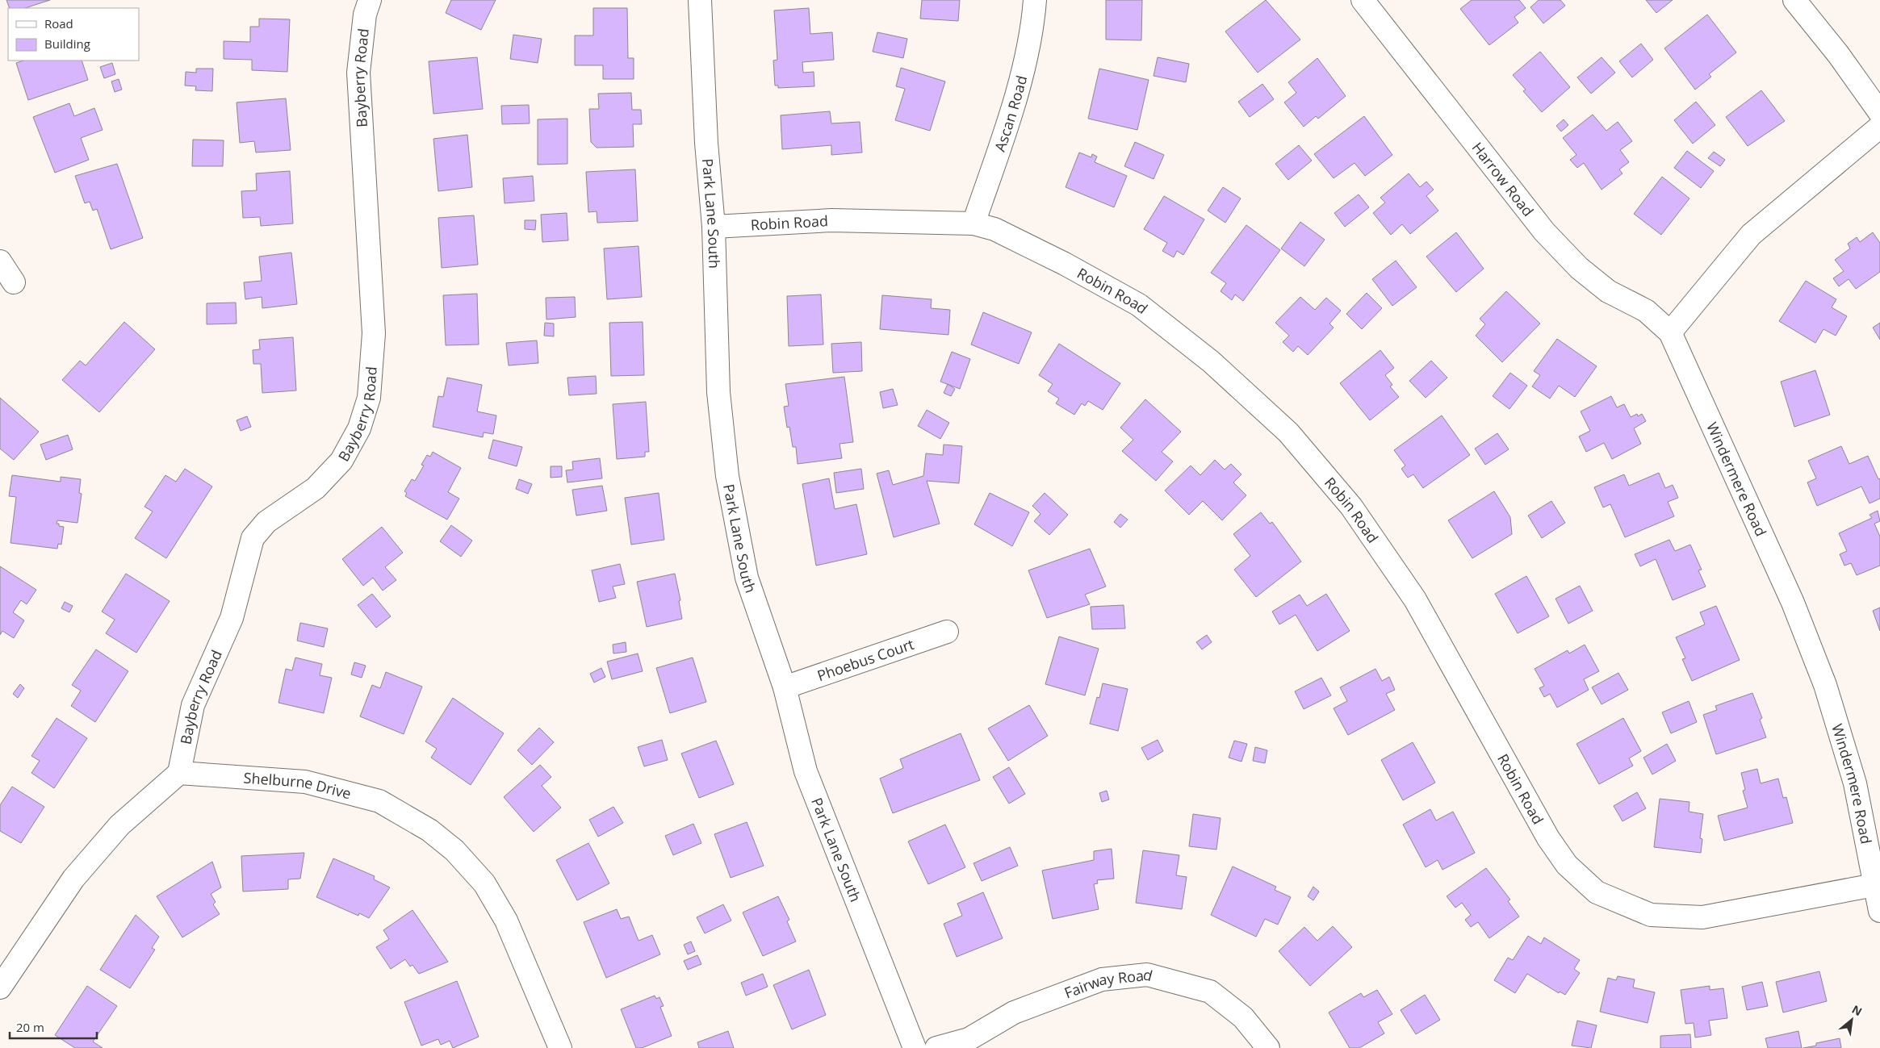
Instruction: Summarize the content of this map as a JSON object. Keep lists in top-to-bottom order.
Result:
{
  "streets": {
    "street": [
      "Bayberry Road",
      "Ascan Road",
      "Harrow Road",
      "Park Lane South",
      "Robin Road",
      "Windermere Road",
      "Phoebus Court",
      "Shelburne Drive",
      "Fairway Road"
    ]
  },
  "crossings": [
    ["Bayberry Road", "Shelburne Drive"],
    ["Ascan Road", "Robin Road"],
    ["Harrow Road", "Windermere Road"],
    ["Park Lane South", "Robin Road"],
    ["Park Lane South", "Phoebus Court"],
    ["Robin Road", "Windermere Road"]
  ],
  "legend": ["Road", "Building"],
  "scale_bar": "20 m",
  "north": "top right"
}
